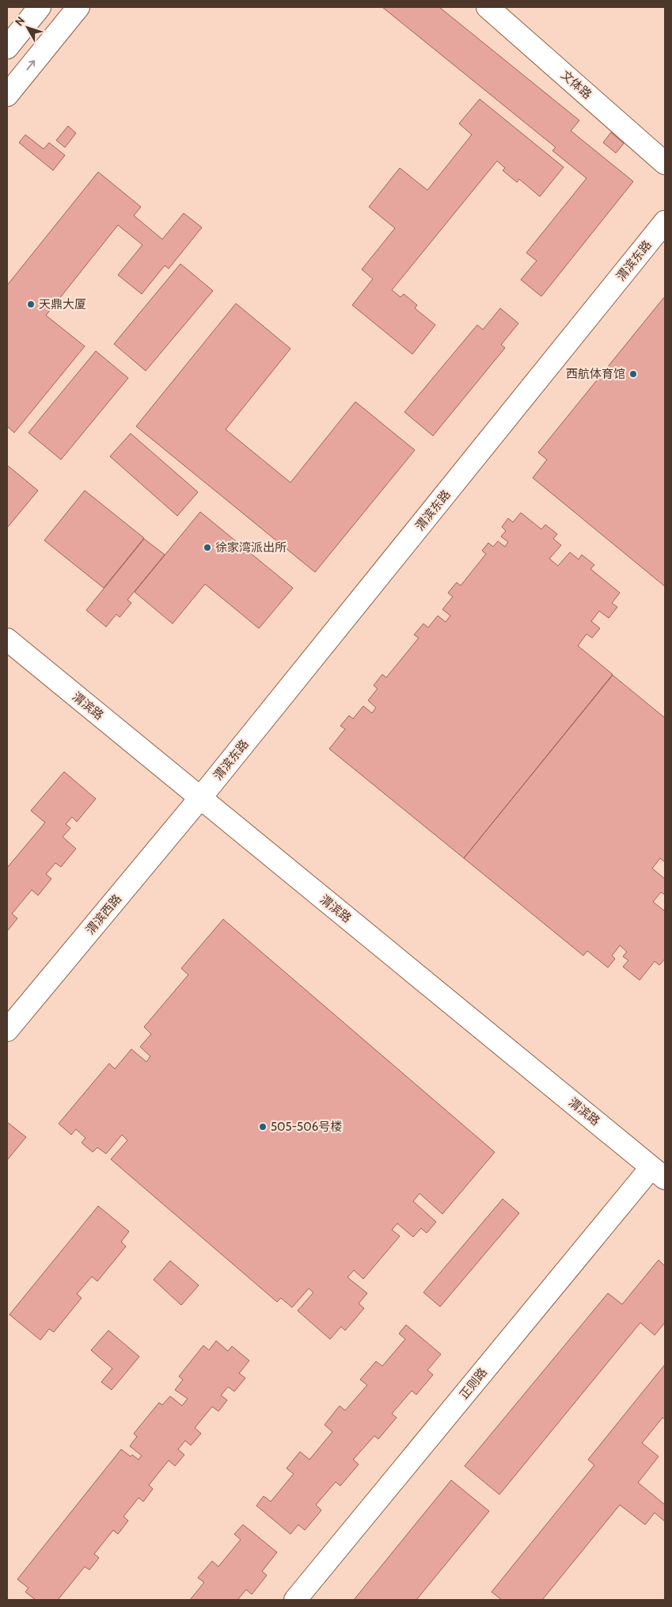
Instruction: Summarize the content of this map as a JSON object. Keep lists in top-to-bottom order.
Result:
{
  "streets": {
    "street": [
      "文体路",
      "渭滨东路",
      "渭滨路",
      "渭滨西路",
      "正则路"
    ]
  },
  "crossings": [
    ["渭滨东路", "渭滨路"],
    ["渭滨东路", "渭滨西路"],
    ["渭滨路", "渭滨西路"],
    ["渭滨路", "正则路"]
  ],
  "places": [
    "天鼎大厦",
    "西航体育馆",
    "徐家湾派出所",
    "505-506号楼"
  ],
  "north": "top left"
}
